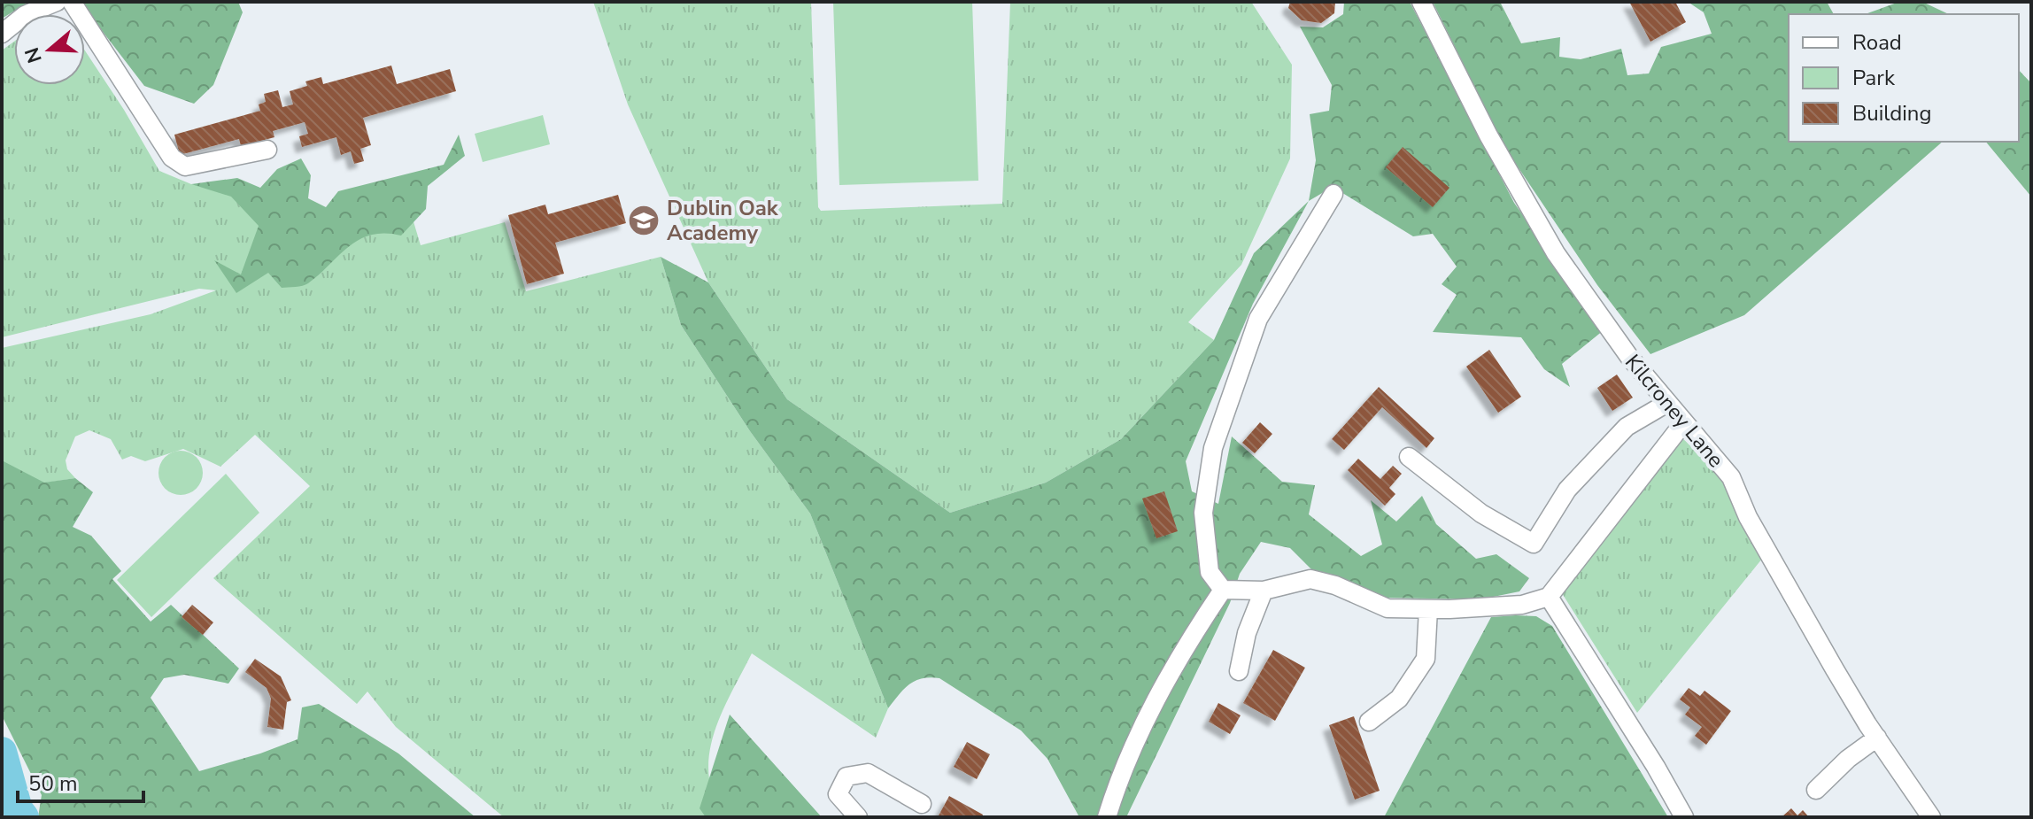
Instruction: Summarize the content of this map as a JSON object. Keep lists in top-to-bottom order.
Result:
{
  "streets": {
    "street": ["Kilcroney Lane"]
  },
  "places": {
    "school or university": ["Dublin Oak Academy"]
  },
  "legend": ["Road", "Park", "Building"],
  "scale_bar": "50 m",
  "north": "left"
}
